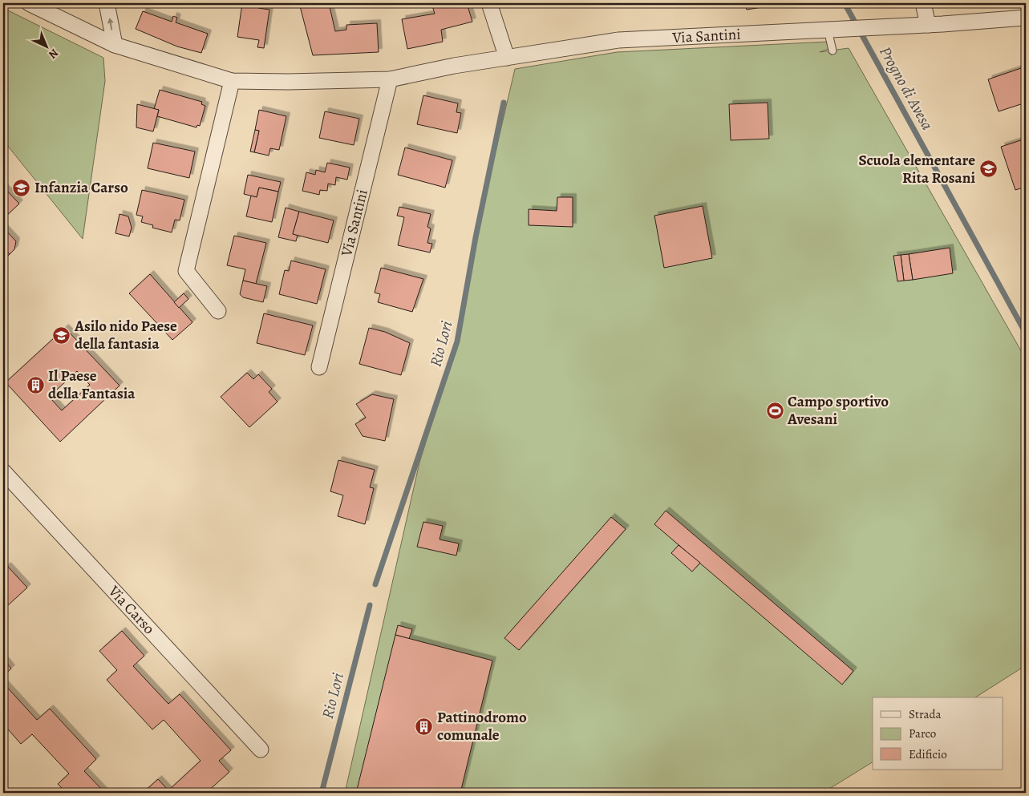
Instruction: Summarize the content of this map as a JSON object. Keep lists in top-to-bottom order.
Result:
{
  "streets": {
    "street": ["Via Santini", "Via Carso"]
  },
  "water": ["Progno di Avesa", "Rio Lori"],
  "places": {
    "school or university": ["Scuola elementare Rita Rosani", "Infanzia Carso", "Asilo nido Paese della fantasia"],
    "building": ["Il Paese della Fantasia", "Pattinodromo comunale"],
    "sports": ["Campo sportivo Avesani"]
  },
  "legend": ["Strada", "Parco", "Edificio"],
  "north": "bottom right"
}
